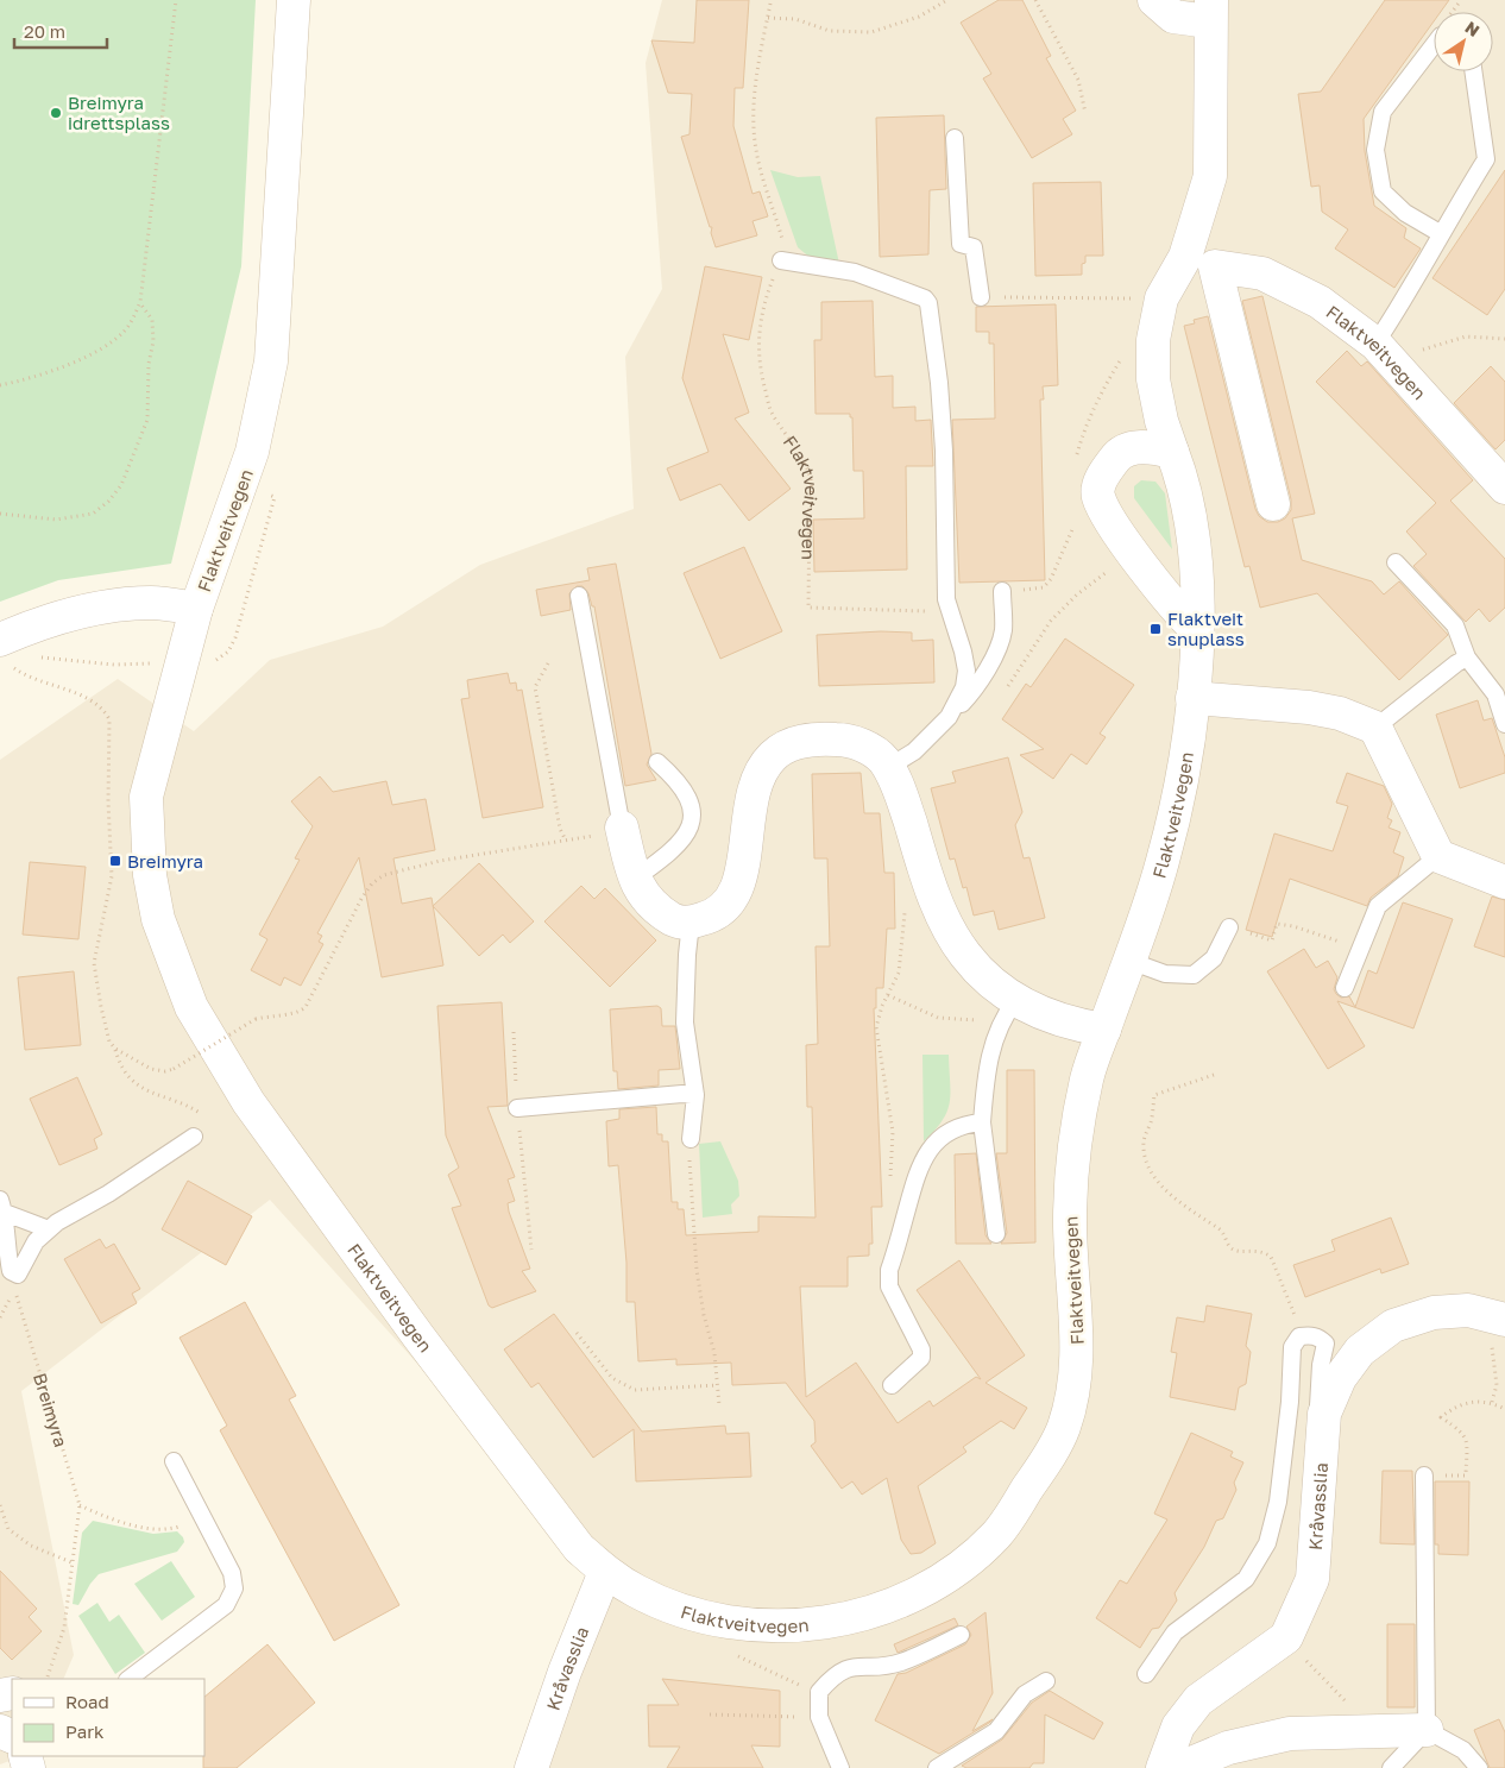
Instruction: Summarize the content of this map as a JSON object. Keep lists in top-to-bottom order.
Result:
{
  "streets": {
    "street": ["Flaktveitvegen", "Kråvasslia"],
    "path": ["Breimyra"]
  },
  "crossings": [
    ["Flaktveitvegen", "Kråvasslia"]
  ],
  "places": {
    "other": ["Breimyra idrettsplass"],
    "transit": ["Flaktveit snuplass", "Breimyra"]
  },
  "legend": ["Road", "Park"],
  "scale_bar": "20 m",
  "north": "top right"
}
